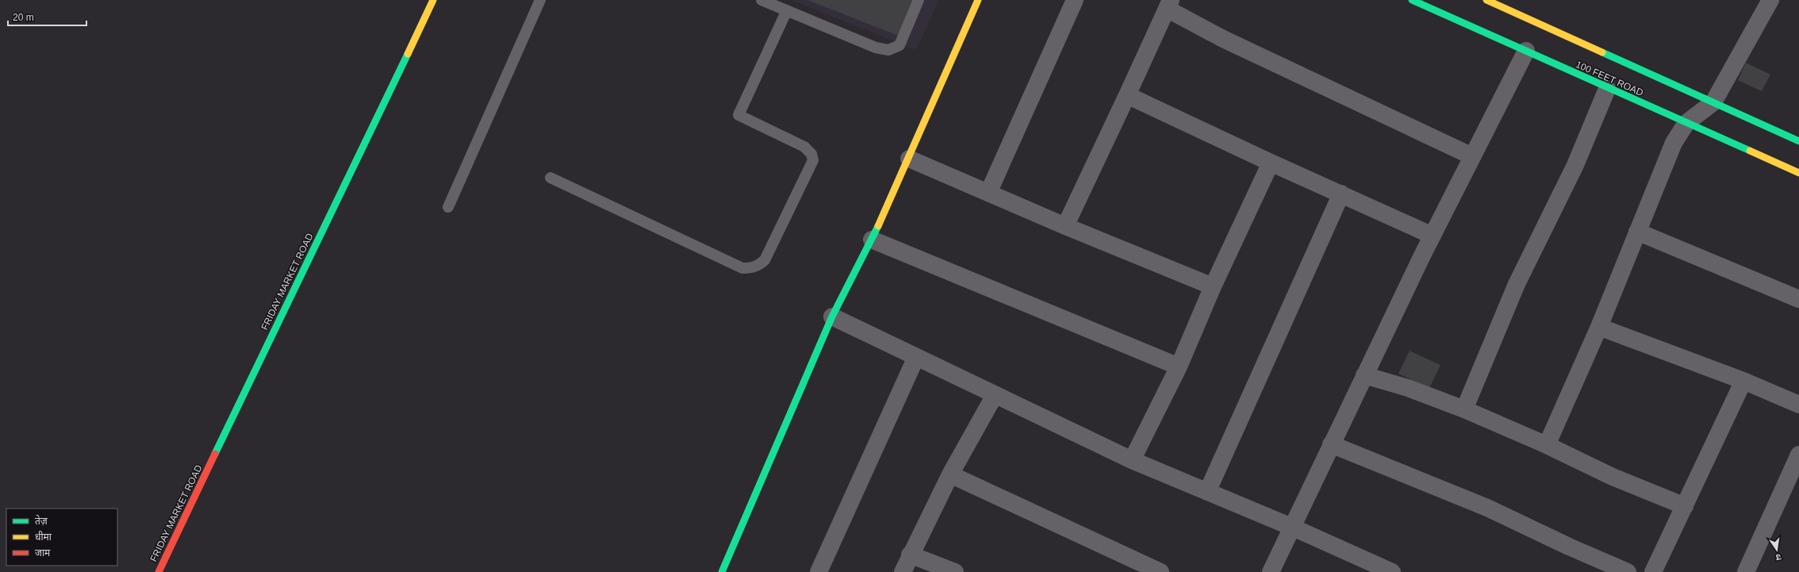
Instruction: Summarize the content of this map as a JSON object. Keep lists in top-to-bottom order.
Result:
{
  "streets": {
    "street": ["100 FEET ROAD", "FRIDAY MARKET ROAD"]
  },
  "legend": ["तेज़", "धीमा", "जाम"],
  "scale_bar": "20 m",
  "north": "bottom"
}
